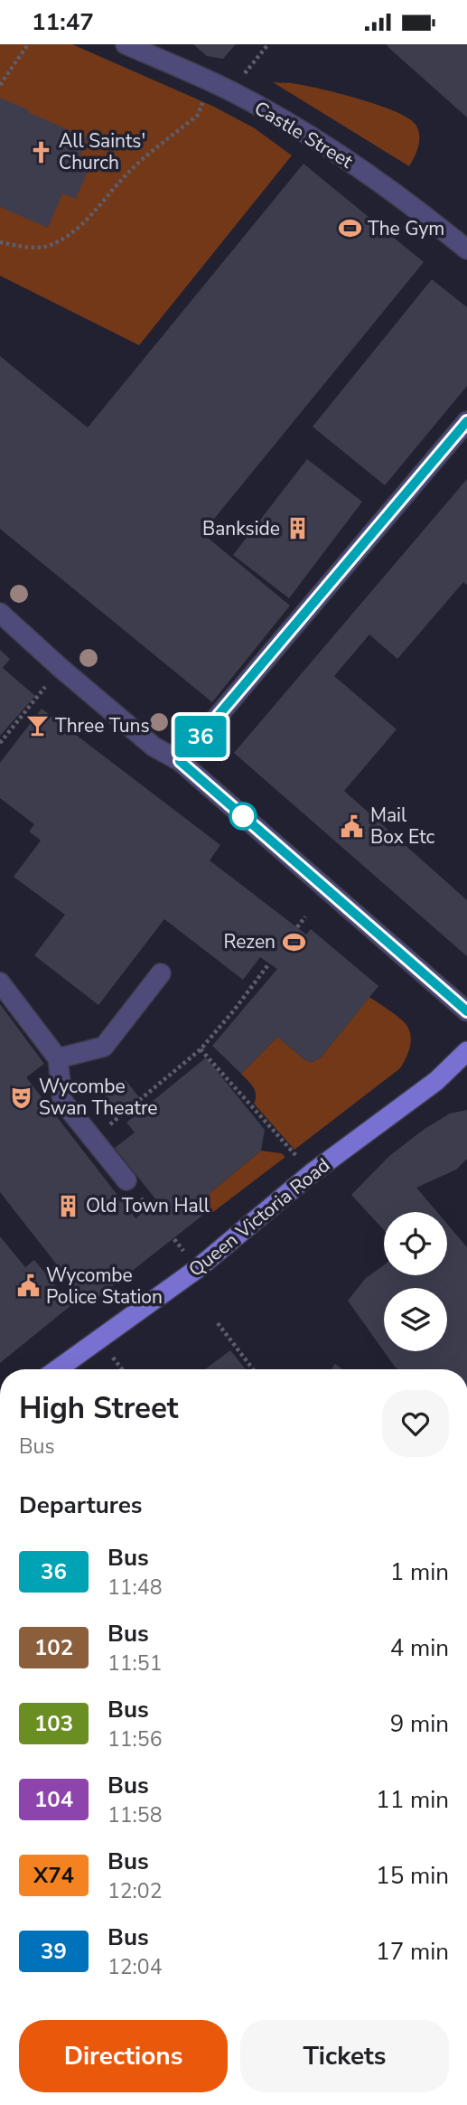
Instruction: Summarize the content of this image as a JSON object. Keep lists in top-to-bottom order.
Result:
{
  "streets": {
    "main road": ["Queen Victoria Road"],
    "street": ["Castle Street"]
  },
  "places": {
    "church": ["All Saints' Church"],
    "sports": ["The Gym", "Rezen"],
    "building": ["Bankside", "Old Town Hall"],
    "bar": ["Three Tuns"],
    "public building": ["Mail Box Etc", "Wycombe Police Station"],
    "theatre": ["Wycombe Swan Theatre"]
  },
  "lines": ["bus line 36"],
  "page": {
    "status": "11:47",
    "on_map": "36",
    "heading": [
      ["High Street", "Bus"],
      "Departures"
    ],
    "list": [
      {
        "mark": "36",
        "name": "Bus",
        "note": "11:48",
        "value": "1 min"
      },
      {
        "mark": "102",
        "name": "Bus",
        "note": "11:51",
        "value": "4 min"
      },
      {
        "mark": "103",
        "name": "Bus",
        "note": "11:56",
        "value": "9 min"
      },
      {
        "mark": "104",
        "name": "Bus",
        "note": "11:58",
        "value": "11 min"
      },
      {
        "mark": "X74",
        "name": "Bus",
        "note": "12:02",
        "value": "15 min"
      },
      {
        "mark": "39",
        "name": "Bus",
        "note": "12:04",
        "value": "17 min"
      }
    ],
    "buttons": ["Directions", "Tickets"]
  }
}
